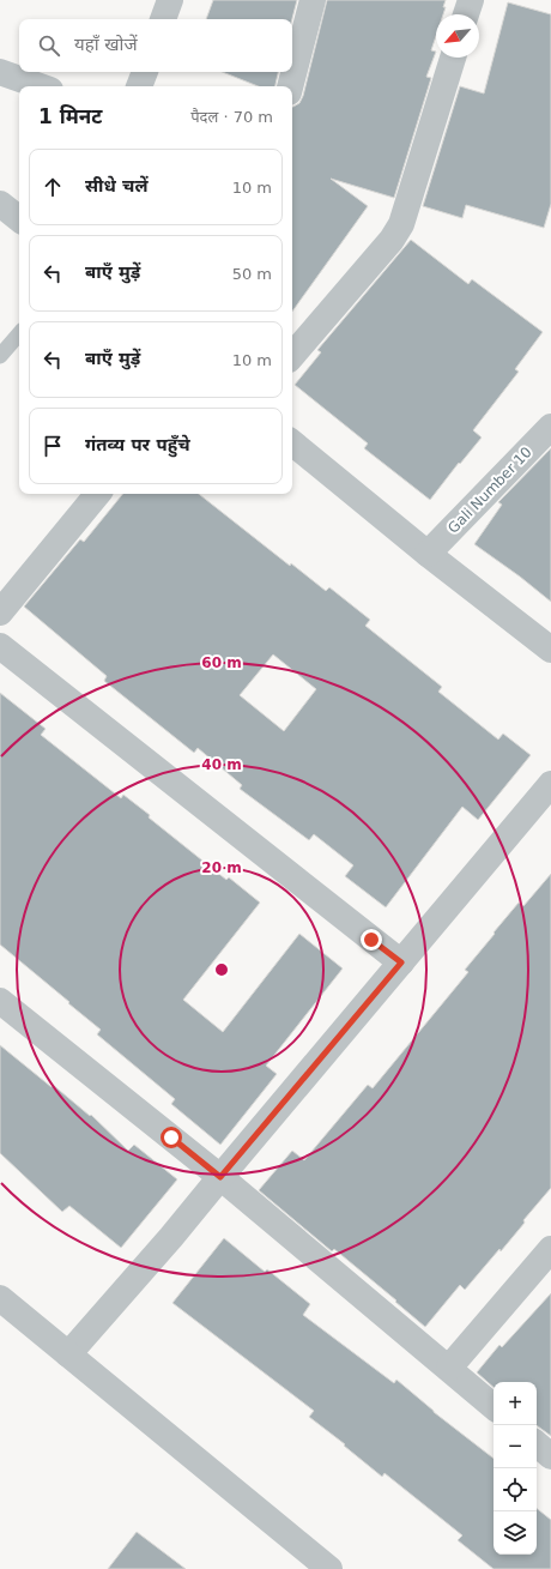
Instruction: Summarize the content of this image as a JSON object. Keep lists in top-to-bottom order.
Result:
{
  "streets": {
    "street": ["Gali Number 10"]
  },
  "north": "bottom left",
  "page": {
    "search": "यहाँ खोजें",
    "heading": ["1 मिनट", "पैदल · 70 m"],
    "list": [
      ["सीधे चलें", "10 m"],
      ["बाएँ मुड़ें", "50 m"],
      ["बाएँ मुड़ें", "10 m"],
      "गंतव्य पर पहुँचे"
    ],
    "map_buttons": ["+", "−"]
  },
  "rings": ["60 m", "40 m", "20 m"]
}
